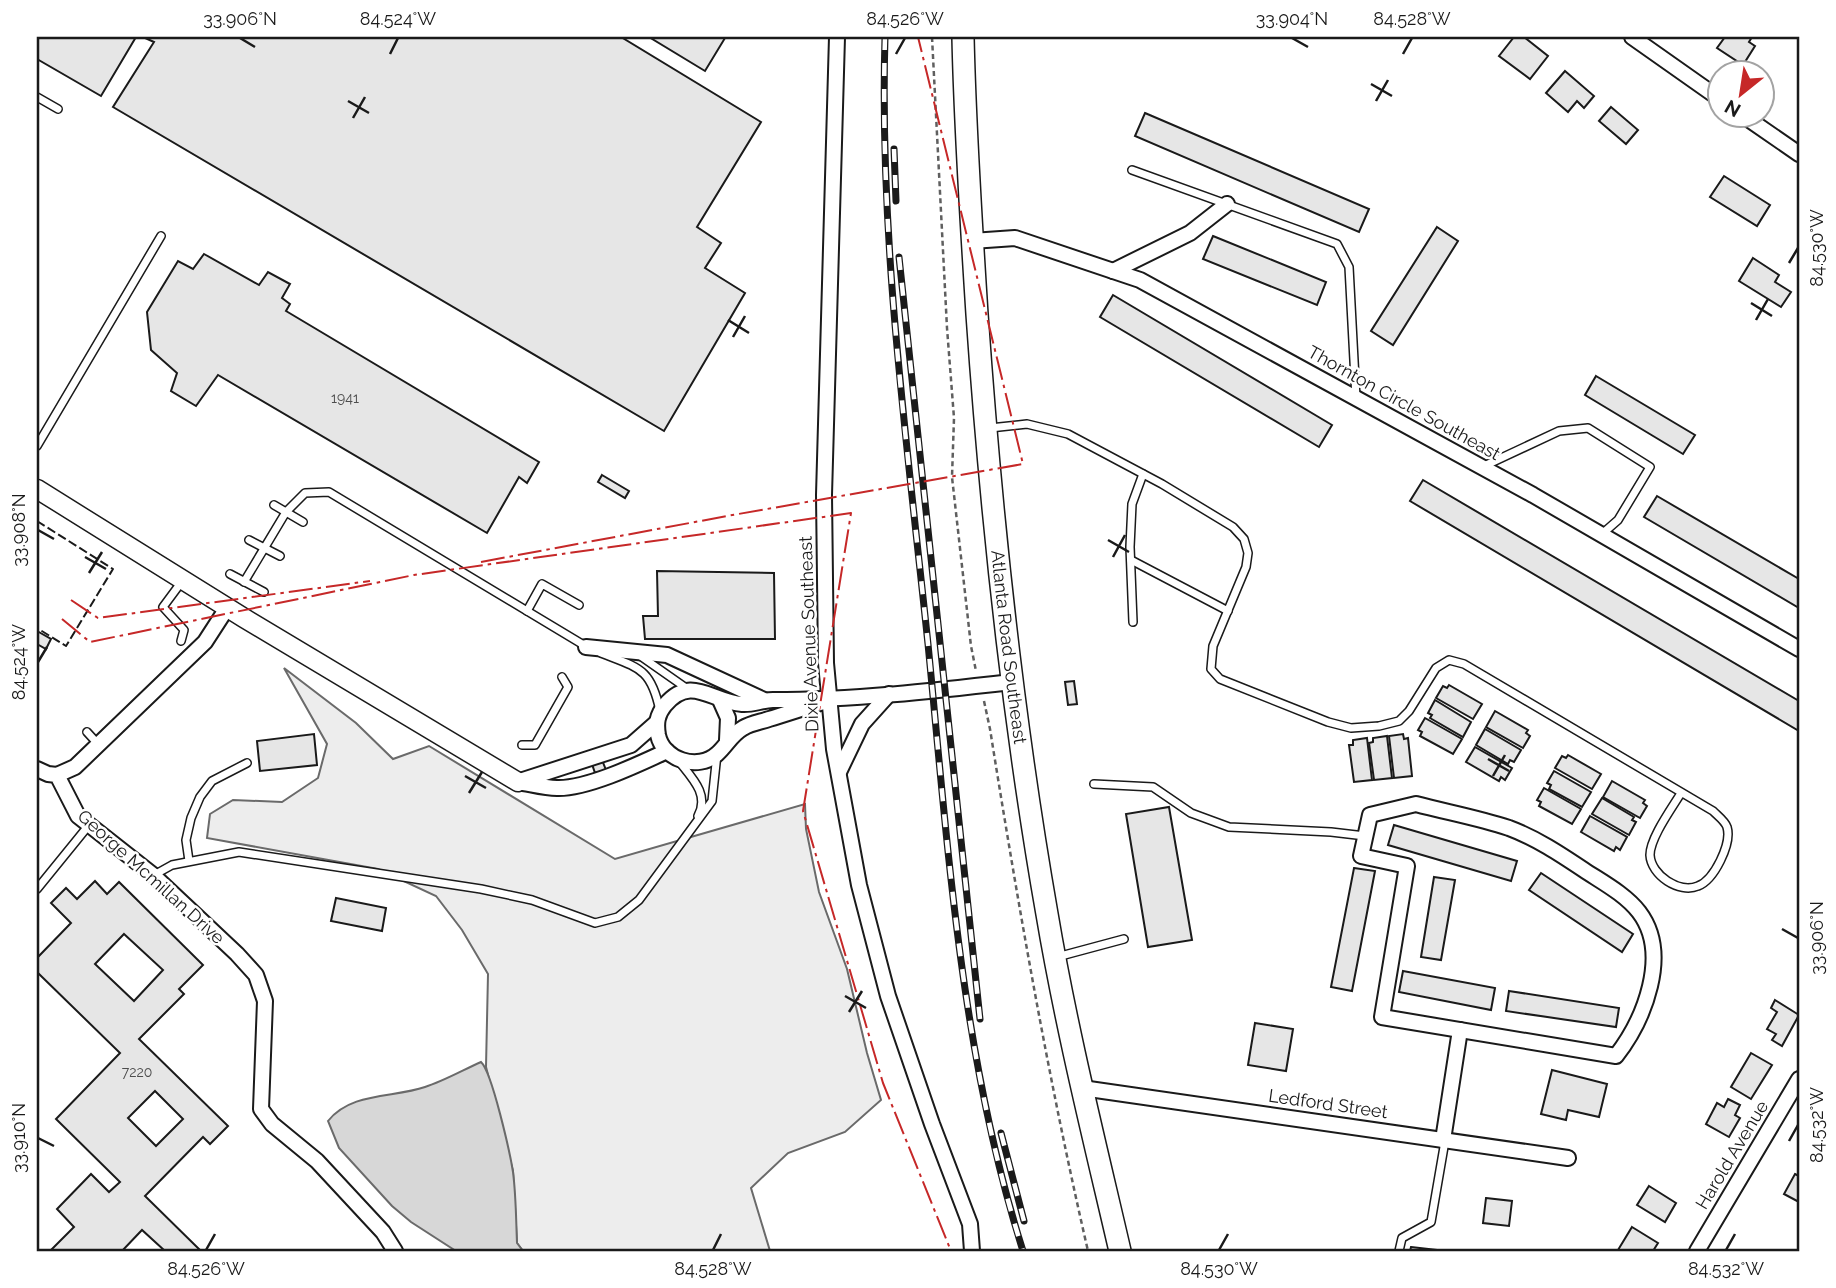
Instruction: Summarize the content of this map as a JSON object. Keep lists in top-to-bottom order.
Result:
{
  "streets": {
    "main road": ["Atlanta Road Southeast"],
    "street": [
      "Thornton Circle Southeast",
      "Dixie Avenue Southeast",
      "George Mcmillan Drive",
      "Ledford Street",
      "Harold Avenue"
    ]
  },
  "crossings": [
    ["Thornton Circle Southeast", "Atlanta Road Southeast"],
    ["Atlanta Road Southeast", "Ledford Street"]
  ],
  "house_numbers": ["1941", "7220"],
  "north": "bottom left",
  "coordinates": [
    "33.906°N",
    "84.524°W",
    "84.526°W",
    "33.904°N",
    "84.528°W",
    "84.530°W",
    "33.908°N",
    "84.532°W",
    "33.910°N"
  ]
}
